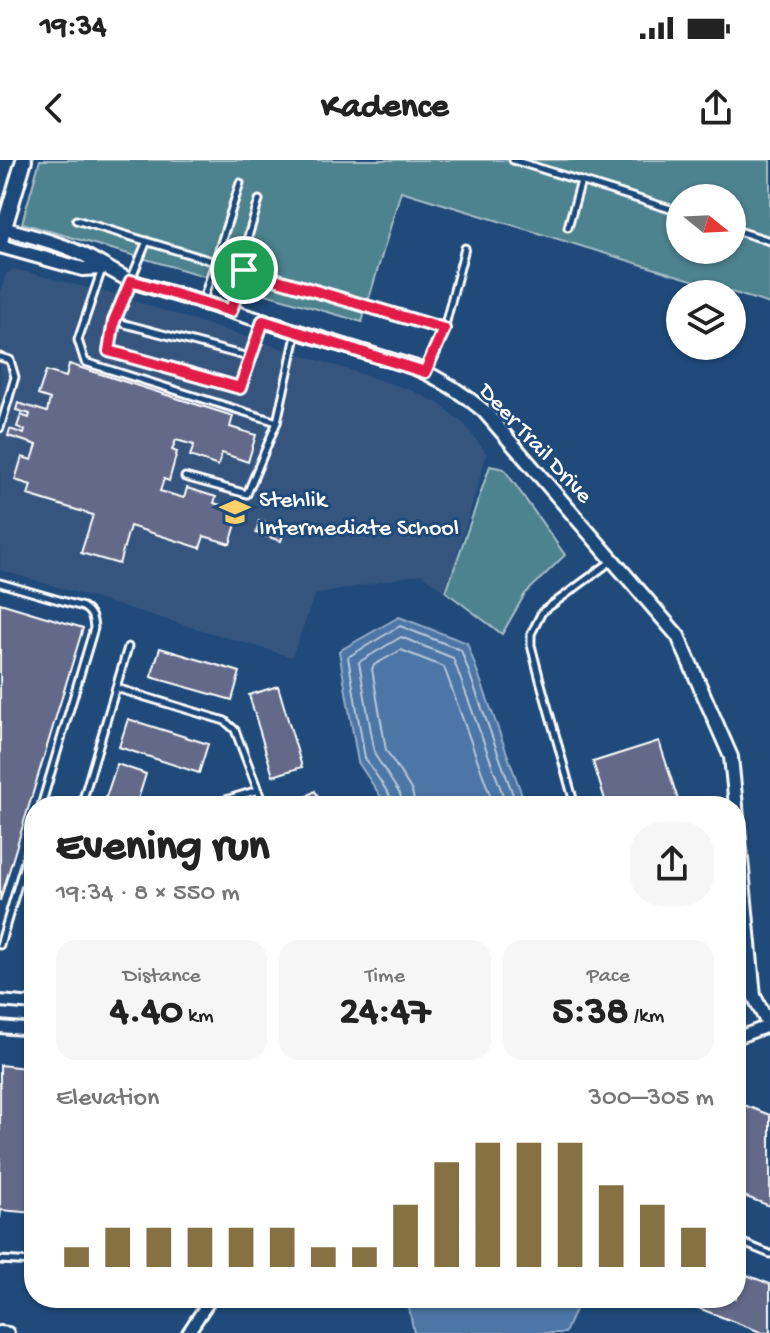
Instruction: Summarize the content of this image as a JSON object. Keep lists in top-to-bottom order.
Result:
{
  "streets": {
    "street": ["Deer Trail Drive"]
  },
  "places": {
    "school or university": ["Stehlik Intermediate School"]
  },
  "north": "right",
  "page": {
    "status": "19:34",
    "header": "Kadence",
    "heading": ["Evening run", "19:34 · 8 × 550 m"],
    "stats": [
      ["Distance", "4.40 km"],
      ["Time", "24:47"],
      ["Pace", "5:38 /km"]
    ],
    "chart": ["Elevation", "300–305 m"]
  }
}
